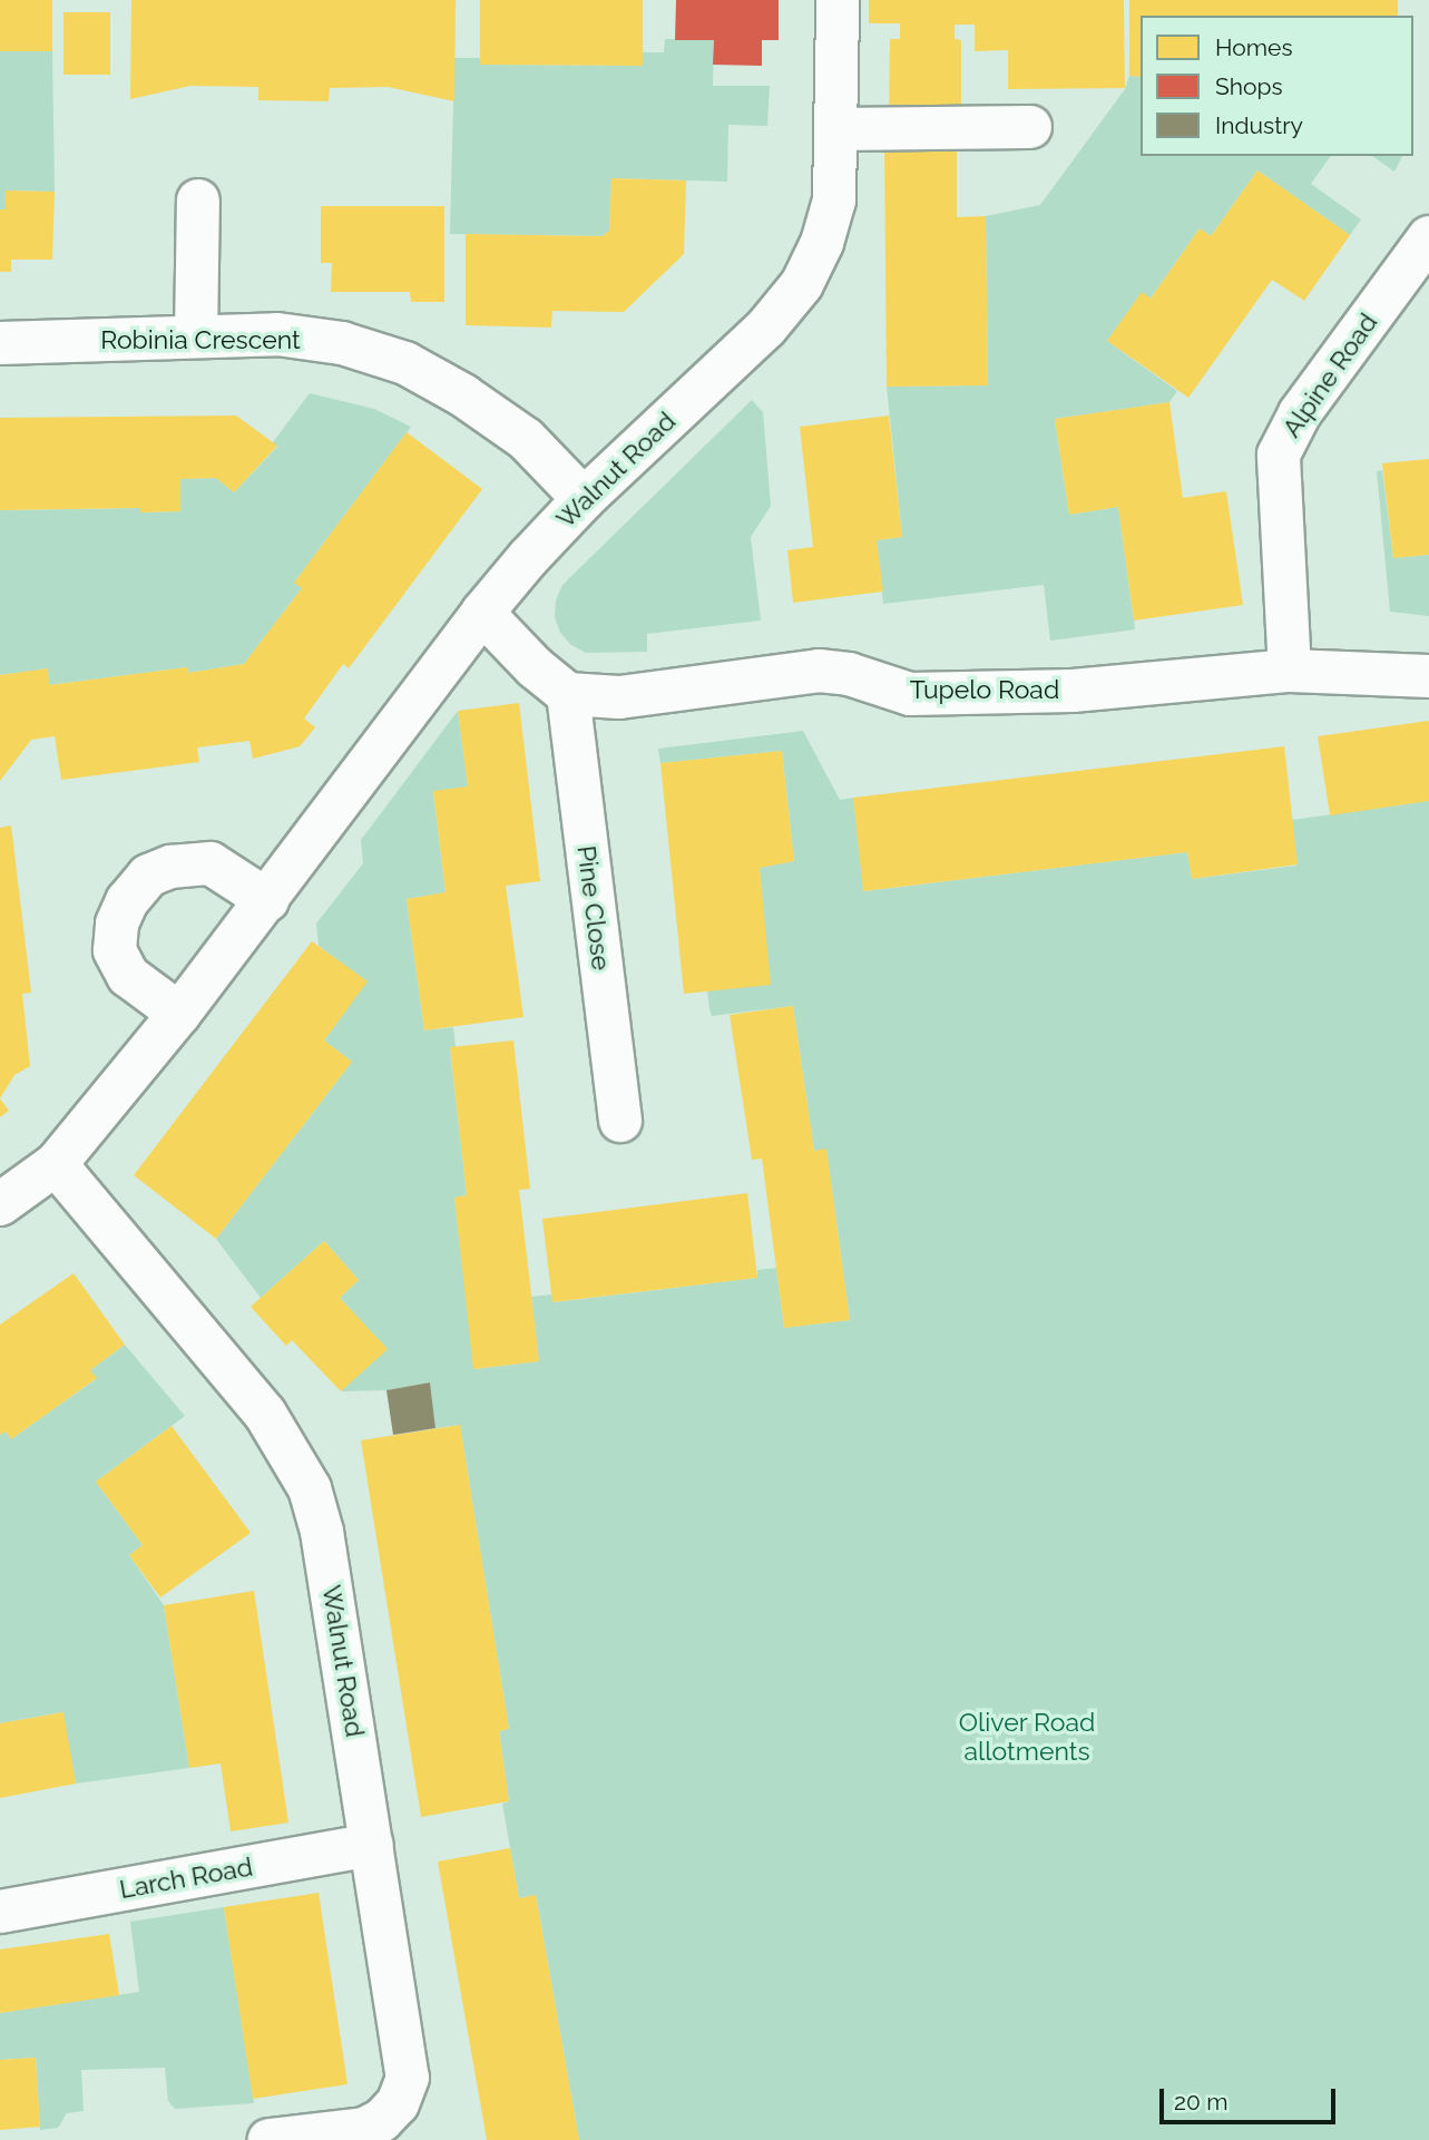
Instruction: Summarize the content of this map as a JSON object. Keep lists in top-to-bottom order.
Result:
{
  "streets": {
    "street": [
      "Robinia Crescent",
      "Alpine Road",
      "Walnut Road",
      "Tupelo Road",
      "Pine Close",
      "Larch Road"
    ]
  },
  "crossings": [
    ["Robinia Crescent", "Walnut Road"],
    ["Alpine Road", "Tupelo Road"],
    ["Walnut Road", "Larch Road"],
    ["Tupelo Road", "Pine Close"]
  ],
  "parks": ["Oliver Road allotments"],
  "legend": ["Homes", "Shops", "Industry"],
  "scale_bar": "20 m"
}
